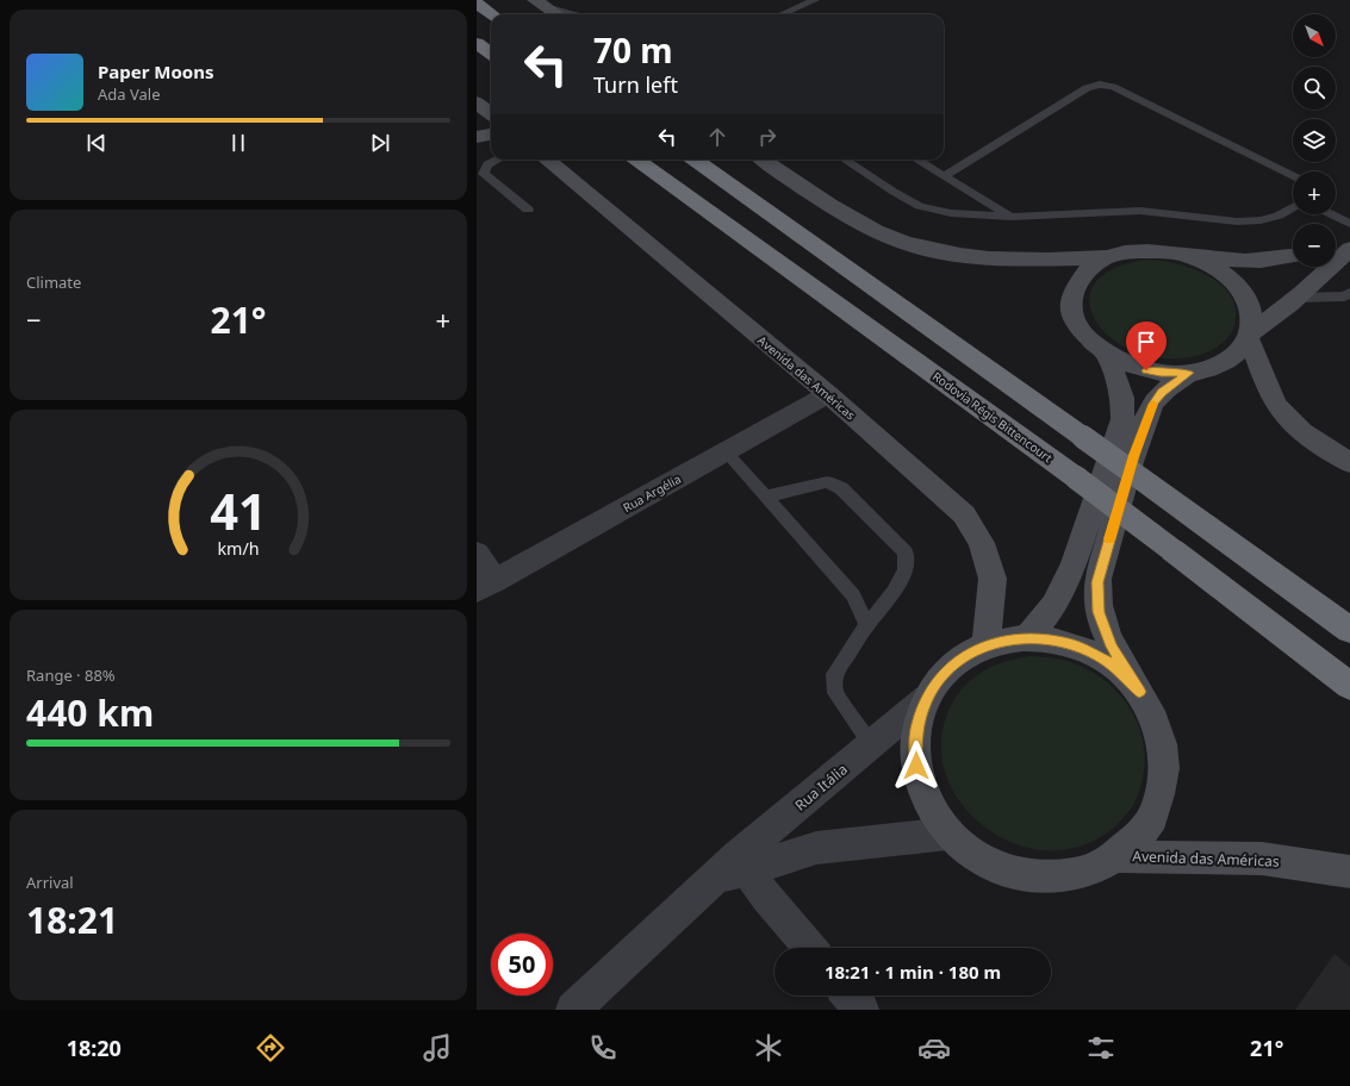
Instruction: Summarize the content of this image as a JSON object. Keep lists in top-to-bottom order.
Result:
{
  "streets": {
    "highway": ["Rodovia Régis Bittencourt"],
    "main road": ["Avenida das Américas"],
    "street": ["Rua Argélia", "Rua Itália"]
  },
  "crossings": [
    ["Avenida das Américas", "Rua Argélia"]
  ],
  "north": "bottom right",
  "page": {
    "map_buttons": ["+", "−"],
    "turn": ["70 m", "Turn left"],
    "song": ["Paper Moons", "Ada Vale"],
    "tile": [
      "Climate",
      ["Range · 88%", "440 km"],
      ["Arrival", "18:21"]
    ],
    "heat": ["−", "21°", "+"],
    "limit": "50",
    "trip": "18:21 · 1 min · 180 m",
    "tabs": ["18:20", "21°"],
    "gauge": ["41", "km/h"]
  }
}
